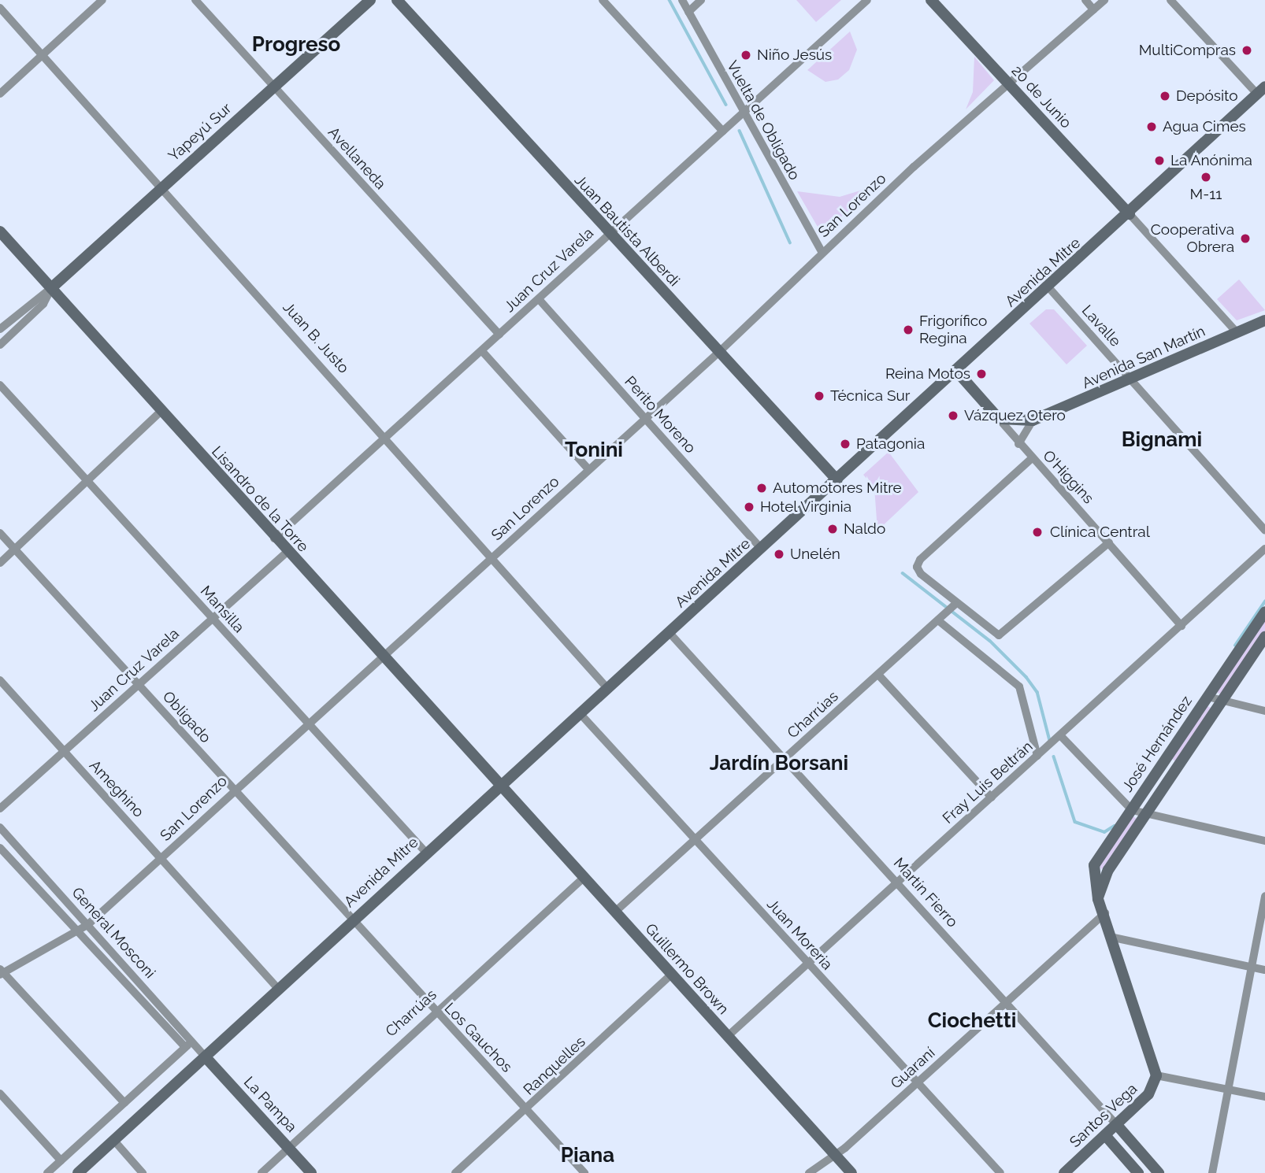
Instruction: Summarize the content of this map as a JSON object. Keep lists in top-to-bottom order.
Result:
{
  "streets": {
    "street": [
      "20 de Junio",
      "Vuelta de Obligado",
      "Yapeyú Sur",
      "Avellaneda",
      "San Lorenzo",
      "Juan Bautista Alberdi",
      "Juan Cruz Varela",
      "Avenida Mitre",
      "Lavalle",
      "Juan B. Justo",
      "Avenida San Martín",
      "Perito Moreno",
      "O'Higgins",
      "Lisandro de la Torre",
      "Mansilla",
      "Charrúas",
      "Obligado",
      "José Hernández",
      "Fray Luis Beltrán",
      "Ameghino",
      "Martín Fierro",
      "General Mosconi",
      "Juan Moreria",
      "Guillermo Brown",
      "Los Gauchos",
      "Ranquelles",
      "Guaraní",
      "La Pampa",
      "Santos Vega"
    ]
  },
  "crossings": [
    ["20 de Junio", "San Lorenzo"],
    ["20 de Junio", "Avenida Mitre"],
    ["Vuelta de Obligado", "San Lorenzo"],
    ["Vuelta de Obligado", "Juan Cruz Varela"],
    ["Yapeyú Sur", "Avellaneda"],
    ["Yapeyú Sur", "Juan B. Justo"],
    ["Yapeyú Sur", "Lisandro de la Torre"],
    ["Avellaneda", "Juan Cruz Varela"],
    ["San Lorenzo", "Juan Bautista Alberdi"],
    ["San Lorenzo", "Juan B. Justo"],
    ["San Lorenzo", "Perito Moreno"],
    ["San Lorenzo", "Lisandro de la Torre"],
    ["San Lorenzo", "Mansilla"],
    ["San Lorenzo", "Obligado"],
    ["San Lorenzo", "Ameghino"],
    ["San Lorenzo", "General Mosconi"],
    ["Juan Bautista Alberdi", "Juan Cruz Varela"],
    ["Juan Bautista Alberdi", "Avenida Mitre"],
    ["Juan Cruz Varela", "Juan B. Justo"],
    ["Juan Cruz Varela", "Perito Moreno"],
    ["Juan Cruz Varela", "Lisandro de la Torre"],
    ["Juan Cruz Varela", "Mansilla"],
    ["Juan Cruz Varela", "Obligado"],
    ["Juan Cruz Varela", "Ameghino"],
    ["Avenida Mitre", "Lavalle"],
    ["Avenida Mitre", "Juan B. Justo"],
    ["Avenida Mitre", "Perito Moreno"],
    ["Avenida Mitre", "O'Higgins"],
    ["Avenida Mitre", "Lisandro de la Torre"],
    ["Avenida Mitre", "Mansilla"],
    ["Avenida Mitre", "Obligado"],
    ["Avenida Mitre", "Ameghino"],
    ["Avenida Mitre", "Martín Fierro"],
    ["Avenida Mitre", "General Mosconi"],
    ["Avenida Mitre", "Juan Moreria"],
    ["Avenida Mitre", "Guillermo Brown"],
    ["Avenida Mitre", "Los Gauchos"],
    ["Avenida Mitre", "La Pampa"],
    ["Lavalle", "Avenida San Martín"],
    ["Avenida San Martín", "O'Higgins"],
    ["O'Higgins", "Fray Luis Beltrán"],
    ["Lisandro de la Torre", "Guillermo Brown"],
    ["Charrúas", "Martín Fierro"],
    ["Charrúas", "Juan Moreria"],
    ["Charrúas", "Guillermo Brown"],
    ["Charrúas", "Los Gauchos"],
    ["Charrúas", "La Pampa"],
    ["Obligado", "Los Gauchos"],
    ["José Hernández", "Guaraní"],
    ["José Hernández", "Santos Vega"],
    ["Fray Luis Beltrán", "Martín Fierro"],
    ["Fray Luis Beltrán", "Juan Moreria"],
    ["Fray Luis Beltrán", "Guillermo Brown"],
    ["Martín Fierro", "Guaraní"],
    ["Martín Fierro", "Santos Vega"],
    ["General Mosconi", "La Pampa"],
    ["Juan Moreria", "Guaraní"],
    ["Guillermo Brown", "Ranquelles"],
    ["Guillermo Brown", "Guaraní"],
    ["Los Gauchos", "Ranquelles"]
  ],
  "districts": [
    "Progreso",
    "Bignami",
    "Tonini",
    "Jardín Borsani",
    "Ciochetti",
    "Piana"
  ],
  "places": [
    "MultiCompras",
    "Niño Jesús",
    "Depósito",
    "Agua Cimes",
    "La Anónima",
    "M-11",
    "Cooperativa Obrera",
    "Frigorífico Regina",
    "Reina Motos",
    "Técnica Sur",
    "Vázquez Otero",
    "Patagonia",
    "Automotores Mitre",
    "Hotel Virginia",
    "Naldo",
    "Clínica Central",
    "Unelén"
  ]
}
